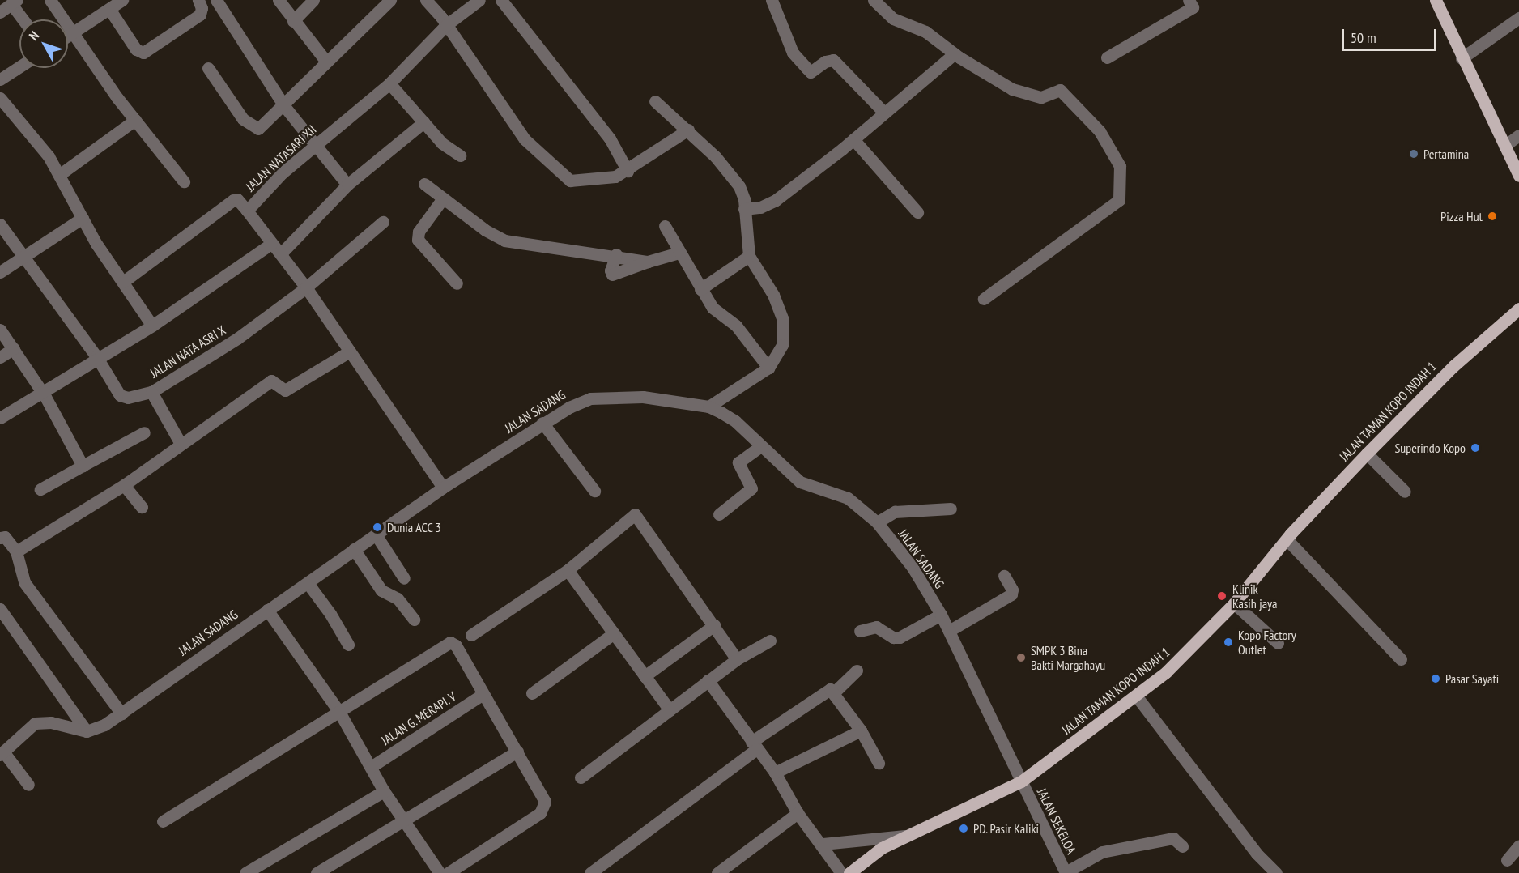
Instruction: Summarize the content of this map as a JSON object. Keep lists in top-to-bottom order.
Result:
{
  "streets": {
    "main road": ["JALAN TAMAN KOPO INDAH 1"],
    "street": [
      "JALAN NATASARI XII",
      "JALAN NATA ASRI X",
      "JALAN SADANG",
      "JALAN G. MERAPI. V",
      "JALAN SEKELOA"
    ]
  },
  "crossings": [
    ["JALAN SADANG", "JALAN TAMAN KOPO INDAH 1"],
    ["JALAN SADANG", "JALAN SEKELOA"],
    ["JALAN TAMAN KOPO INDAH 1", "JALAN SEKELOA"]
  ],
  "places": [
    "Pertamina",
    "Pizza Hut",
    "Superindo Kopo",
    "Dunia ACC 3",
    "Klinik Kasih jaya",
    "Kopo Factory Outlet",
    "SMPK 3 Bina Bakti Margahayu",
    "Pasar Sayati",
    "PD. Pasir Kaliki"
  ],
  "scale_bar": "50 m",
  "north": "top left"
}
